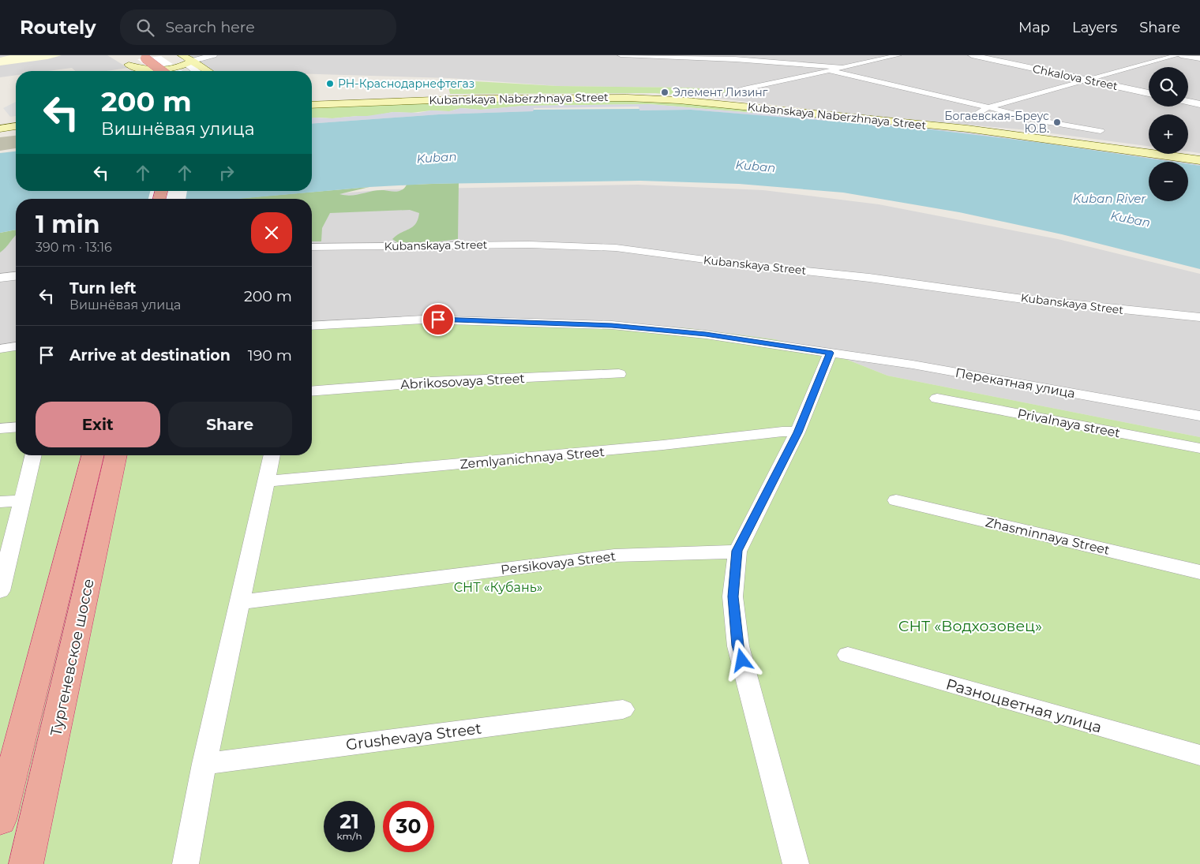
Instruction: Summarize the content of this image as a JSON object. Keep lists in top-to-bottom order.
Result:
{
  "streets": {
    "highway": ["Тургеневское шоссе"],
    "main road": ["Kubanskaya Naberzhnaya Street"],
    "street": [
      "Chkalova Street",
      "Kubanskaya Street",
      "Abrikosovaya Street",
      "Перекатная улица",
      "Privalnaya street",
      "Zemlyanichnaya Street",
      "Zhasminnaya Street",
      "Persikovaya Street",
      "Разноцветная улица",
      "Grushevaya Street"
    ]
  },
  "water": ["Kuban", "Kuban River"],
  "parks": ["СНТ «Кубань»", "СНТ «Водхозовец»"],
  "places": ["РН-Краснодарнефтегаз", "Элемент Лизинг", "Богаевская-Бреус Ю.В."],
  "page": {
    "header": "Routely",
    "search": "Search here",
    "nav": ["Map", "Layers", "Share"],
    "map_buttons": ["+", "−"],
    "turn": ["200 m", "Вишнёвая улица"],
    "heading": ["1 min", "390 m · 13:16"],
    "list": [
      {
        "name": "Turn left",
        "note": "Вишнёвая улица",
        "value": "200 m"
      },
      {
        "name": "Arrive at destination",
        "value": "190 m"
      }
    ],
    "buttons": ["Exit", "Share"],
    "speed": "21 km/h",
    "limit": "30"
  }
}
